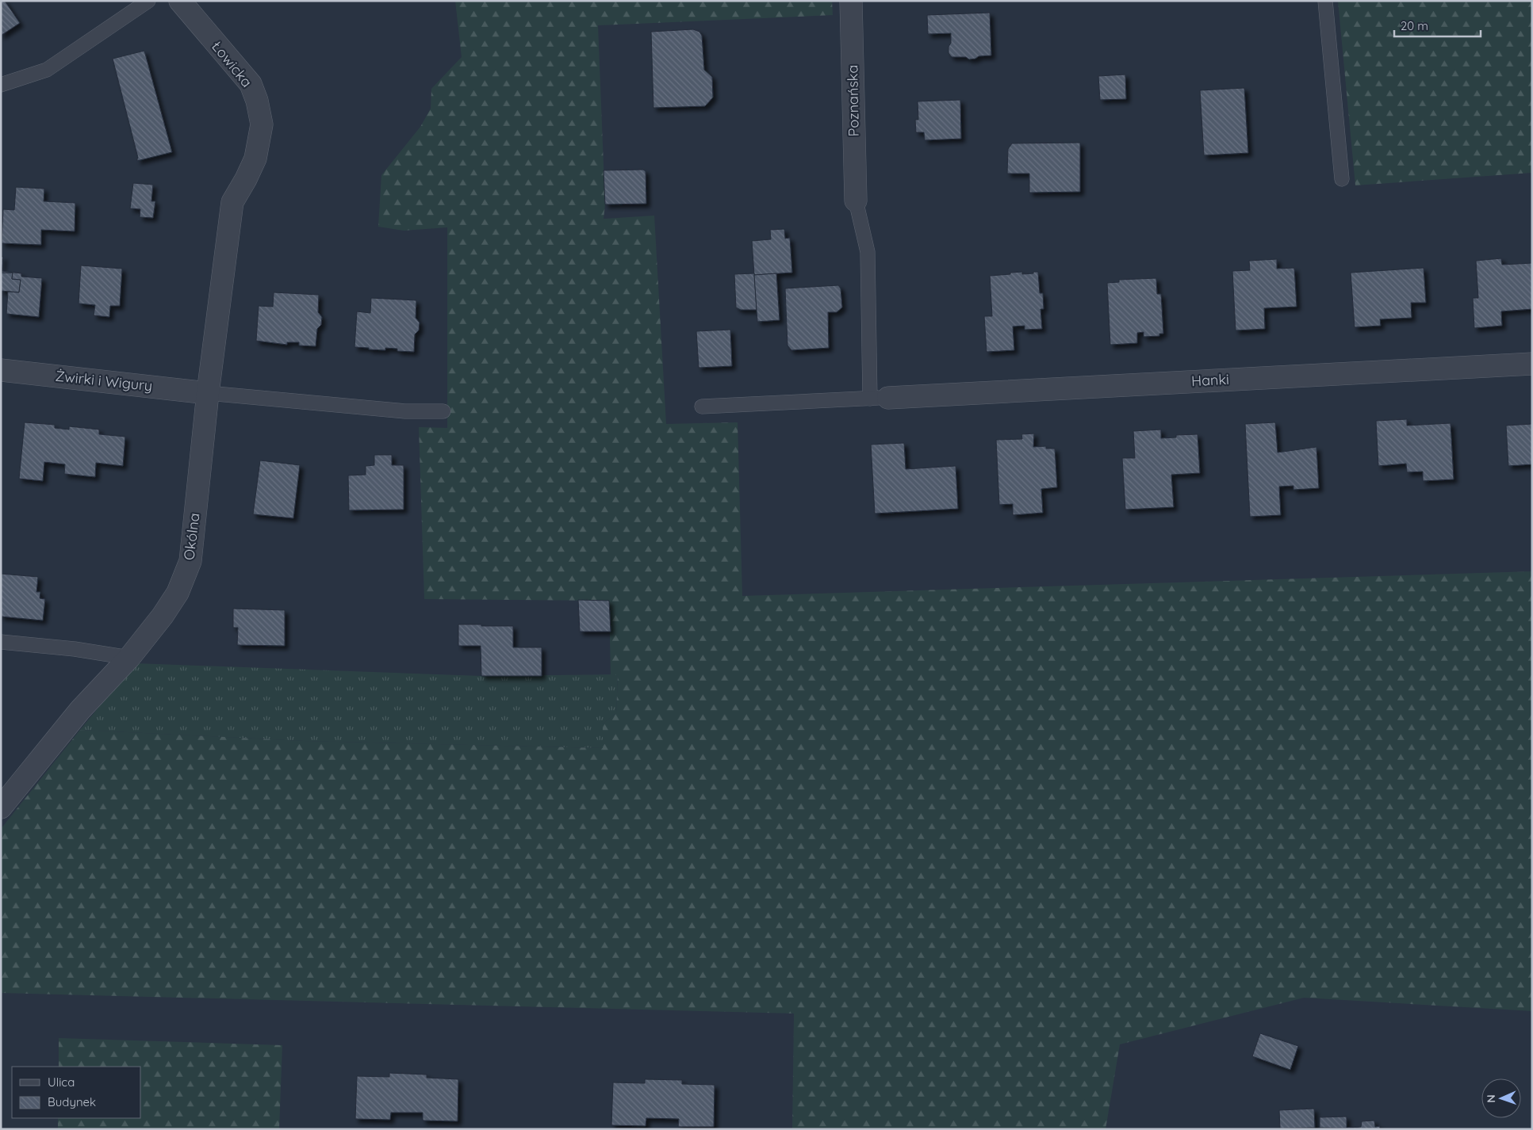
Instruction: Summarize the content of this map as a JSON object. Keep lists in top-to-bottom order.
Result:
{
  "streets": {
    "street": [
      "Łowicka",
      "Poznańska",
      "Hanki",
      "Żwirki i Wigury",
      "Okólna"
    ]
  },
  "crossings": [
    ["Łowicka", "Okólna"],
    ["Żwirki i Wigury", "Okólna"]
  ],
  "legend": ["Ulica", "Budynek"],
  "scale_bar": "20 m",
  "north": "left"
}
